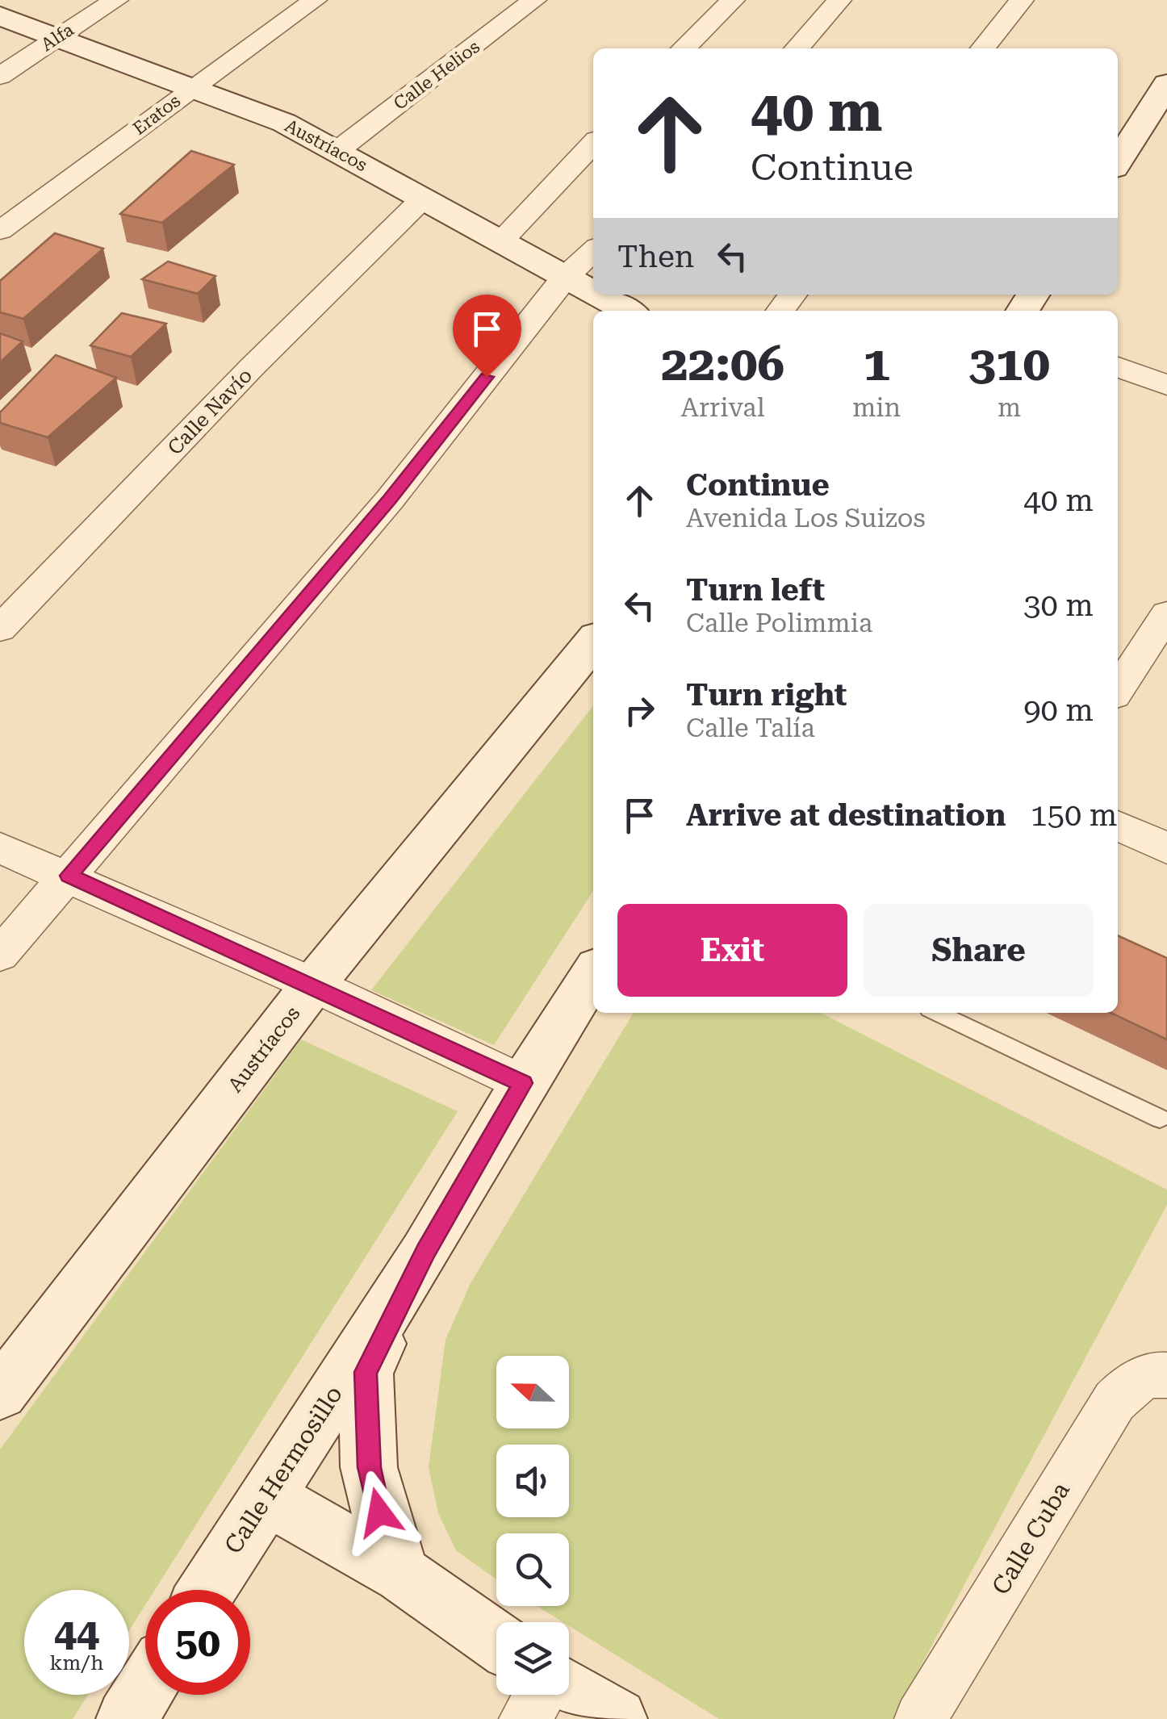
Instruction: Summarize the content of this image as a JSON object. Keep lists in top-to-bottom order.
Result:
{
  "streets": {
    "street": [
      "Alfa",
      "Calle Helios",
      "Eratos",
      "Austríacos",
      "Calle Navío",
      "Calle Hermosillo",
      "Calle Cuba"
    ]
  },
  "crossings": [
    ["Alfa", "Austríacos"],
    ["Calle Helios", "Austríacos"],
    ["Eratos", "Austríacos"],
    ["Austríacos", "Calle Navío"]
  ],
  "north": "left",
  "page": {
    "turn": ["40 m", "Continue"],
    "then": "Then",
    "eta": [
      "22:06",
      "Arrival",
      "1",
      "min",
      "310",
      "m"
    ],
    "list": [
      {
        "name": "Continue",
        "note": "Avenida Los Suizos",
        "value": "40 m"
      },
      {
        "name": "Turn left",
        "note": "Calle Polimmia",
        "value": "30 m"
      },
      {
        "name": "Turn right",
        "note": "Calle Talía",
        "value": "90 m"
      },
      {
        "name": "Arrive at destination",
        "value": "150 m"
      }
    ],
    "buttons": ["Exit", "Share"],
    "speed": "44 km/h",
    "limit": "50"
  }
}
